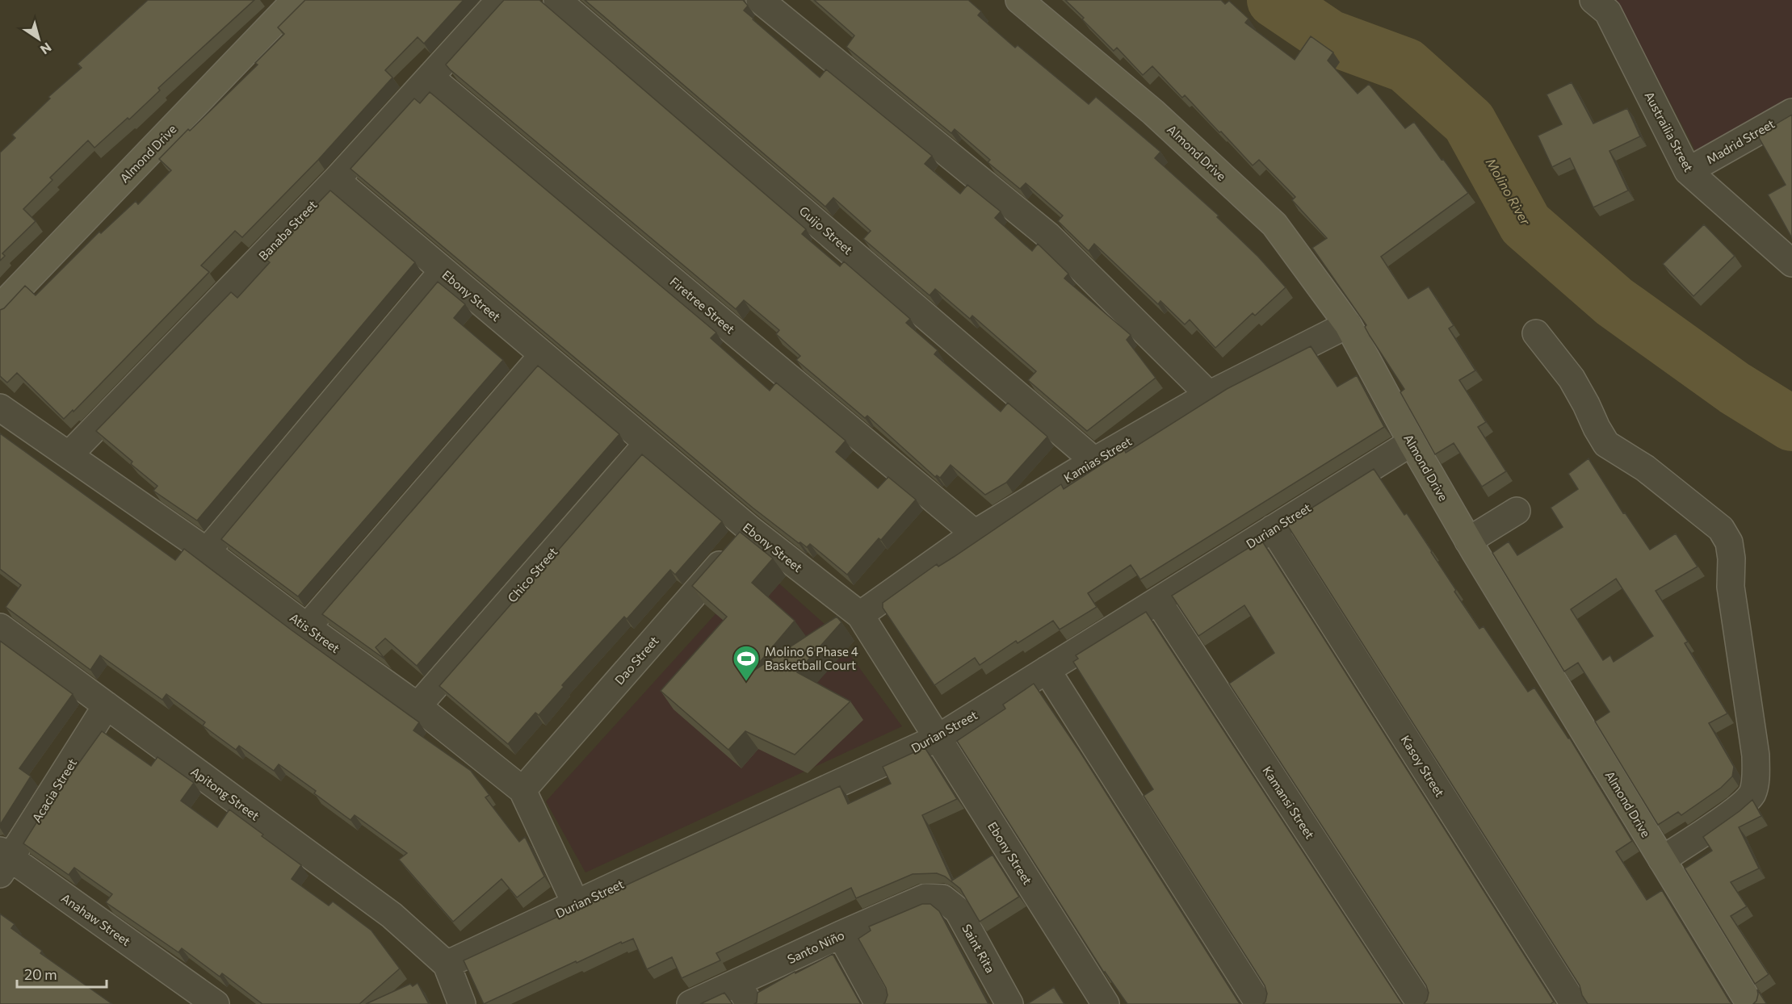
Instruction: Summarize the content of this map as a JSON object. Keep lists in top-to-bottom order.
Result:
{
  "streets": {
    "street": [
      "Austrailia Street",
      "Madrid Street",
      "Almond Drive",
      "Banaba Street",
      "Guijo Street",
      "Ebony Street",
      "Firetree Street",
      "Kamias Street",
      "Durian Street",
      "Chico Street",
      "Atis Street",
      "Dao Street",
      "Kasoy Street",
      "Acacia Street",
      "Apitong Street",
      "Kamansi Street",
      "Anahaw Street",
      "Santo Niño",
      "Saint Rita"
    ]
  },
  "crossings": [
    ["Austrailia Street", "Madrid Street"],
    ["Almond Drive", "Kamias Street"],
    ["Almond Drive", "Durian Street"],
    ["Banaba Street", "Ebony Street"],
    ["Banaba Street", "Firetree Street"],
    ["Banaba Street", "Atis Street"],
    ["Guijo Street", "Kamias Street"],
    ["Ebony Street", "Kamias Street"],
    ["Ebony Street", "Durian Street"],
    ["Ebony Street", "Chico Street"],
    ["Ebony Street", "Dao Street"],
    ["Firetree Street", "Kamias Street"],
    ["Durian Street", "Atis Street"],
    ["Durian Street", "Kasoy Street"],
    ["Durian Street", "Apitong Street"],
    ["Durian Street", "Kamansi Street"],
    ["Chico Street", "Atis Street"],
    ["Atis Street", "Dao Street"],
    ["Acacia Street", "Apitong Street"],
    ["Acacia Street", "Anahaw Street"],
    ["Santo Niño", "Saint Rita"]
  ],
  "water": ["Molino River"],
  "places": {
    "sports": ["Molino 6 Phase 4 Basketball Court"]
  },
  "scale_bar": "20 m",
  "north": "bottom right"
}
